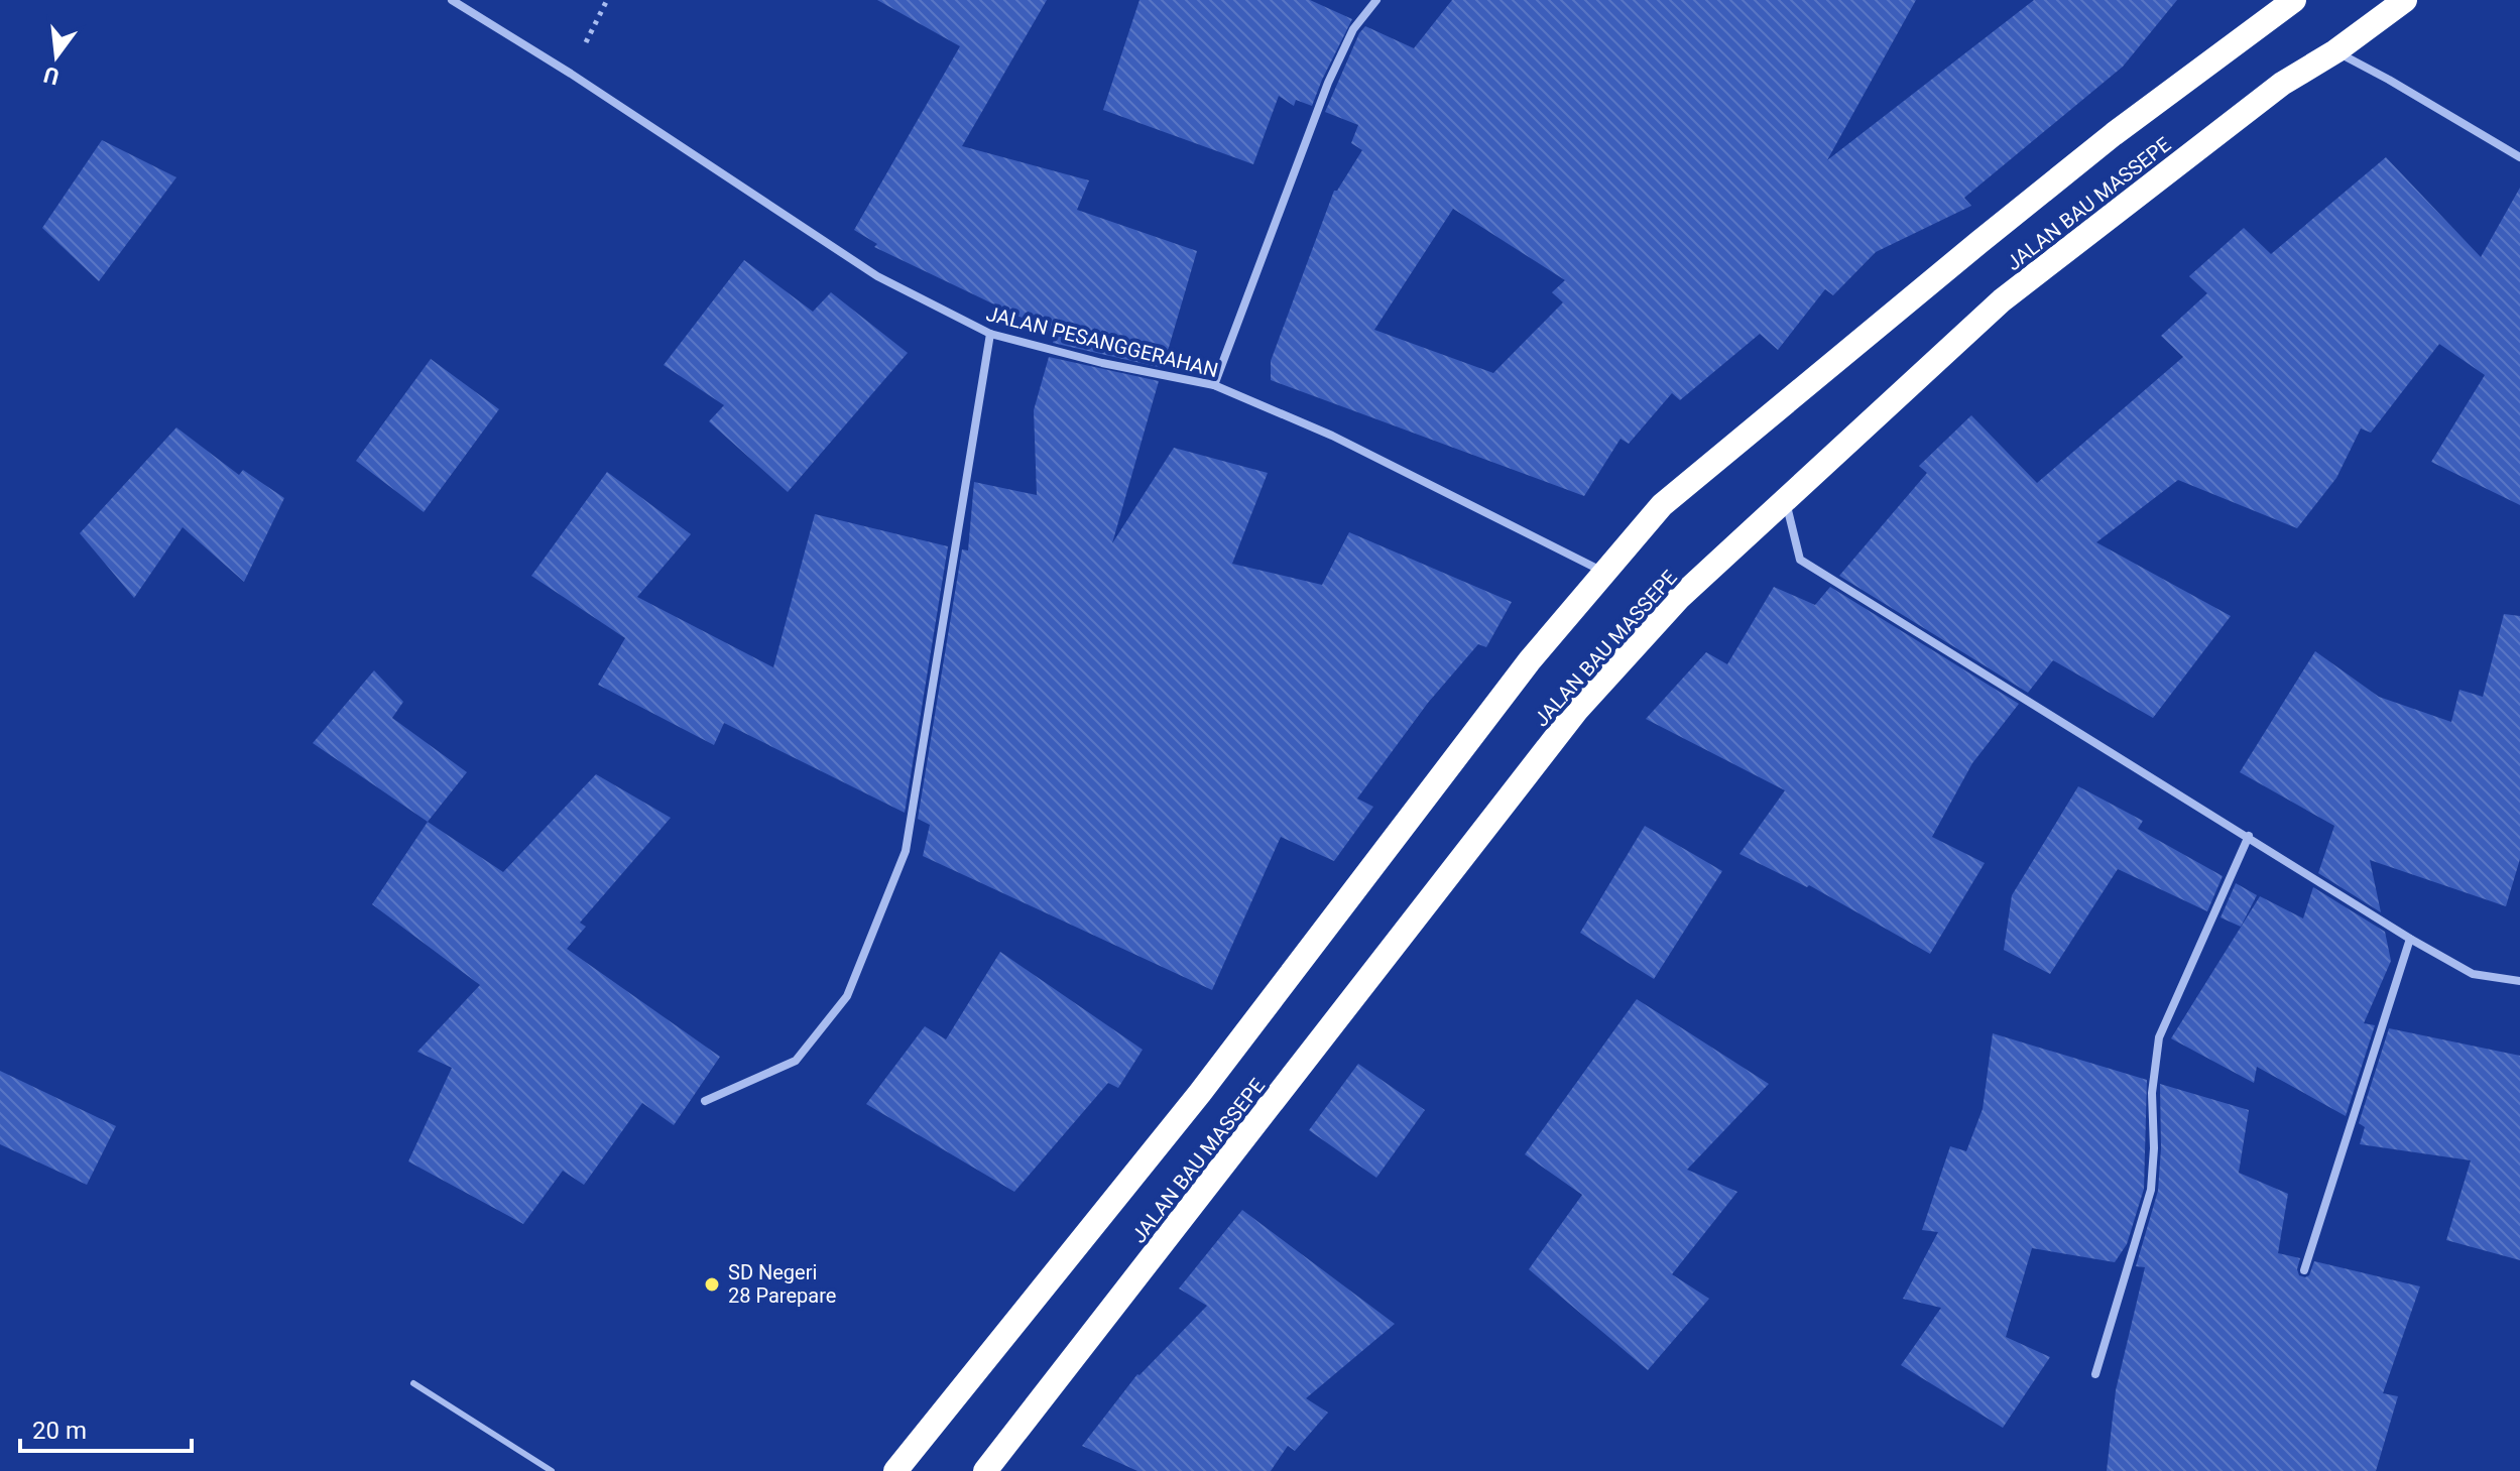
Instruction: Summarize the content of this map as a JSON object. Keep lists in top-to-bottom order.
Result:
{
  "streets": {
    "highway": ["JALAN BAU MASSEPE"],
    "street": ["JALAN PESANGGERAHAN"]
  },
  "crossings": [
    ["JALAN BAU MASSEPE", "JALAN PESANGGERAHAN"]
  ],
  "places": ["SD Negeri 28 Parepare"],
  "scale_bar": "20 m",
  "north": "bottom"
}
